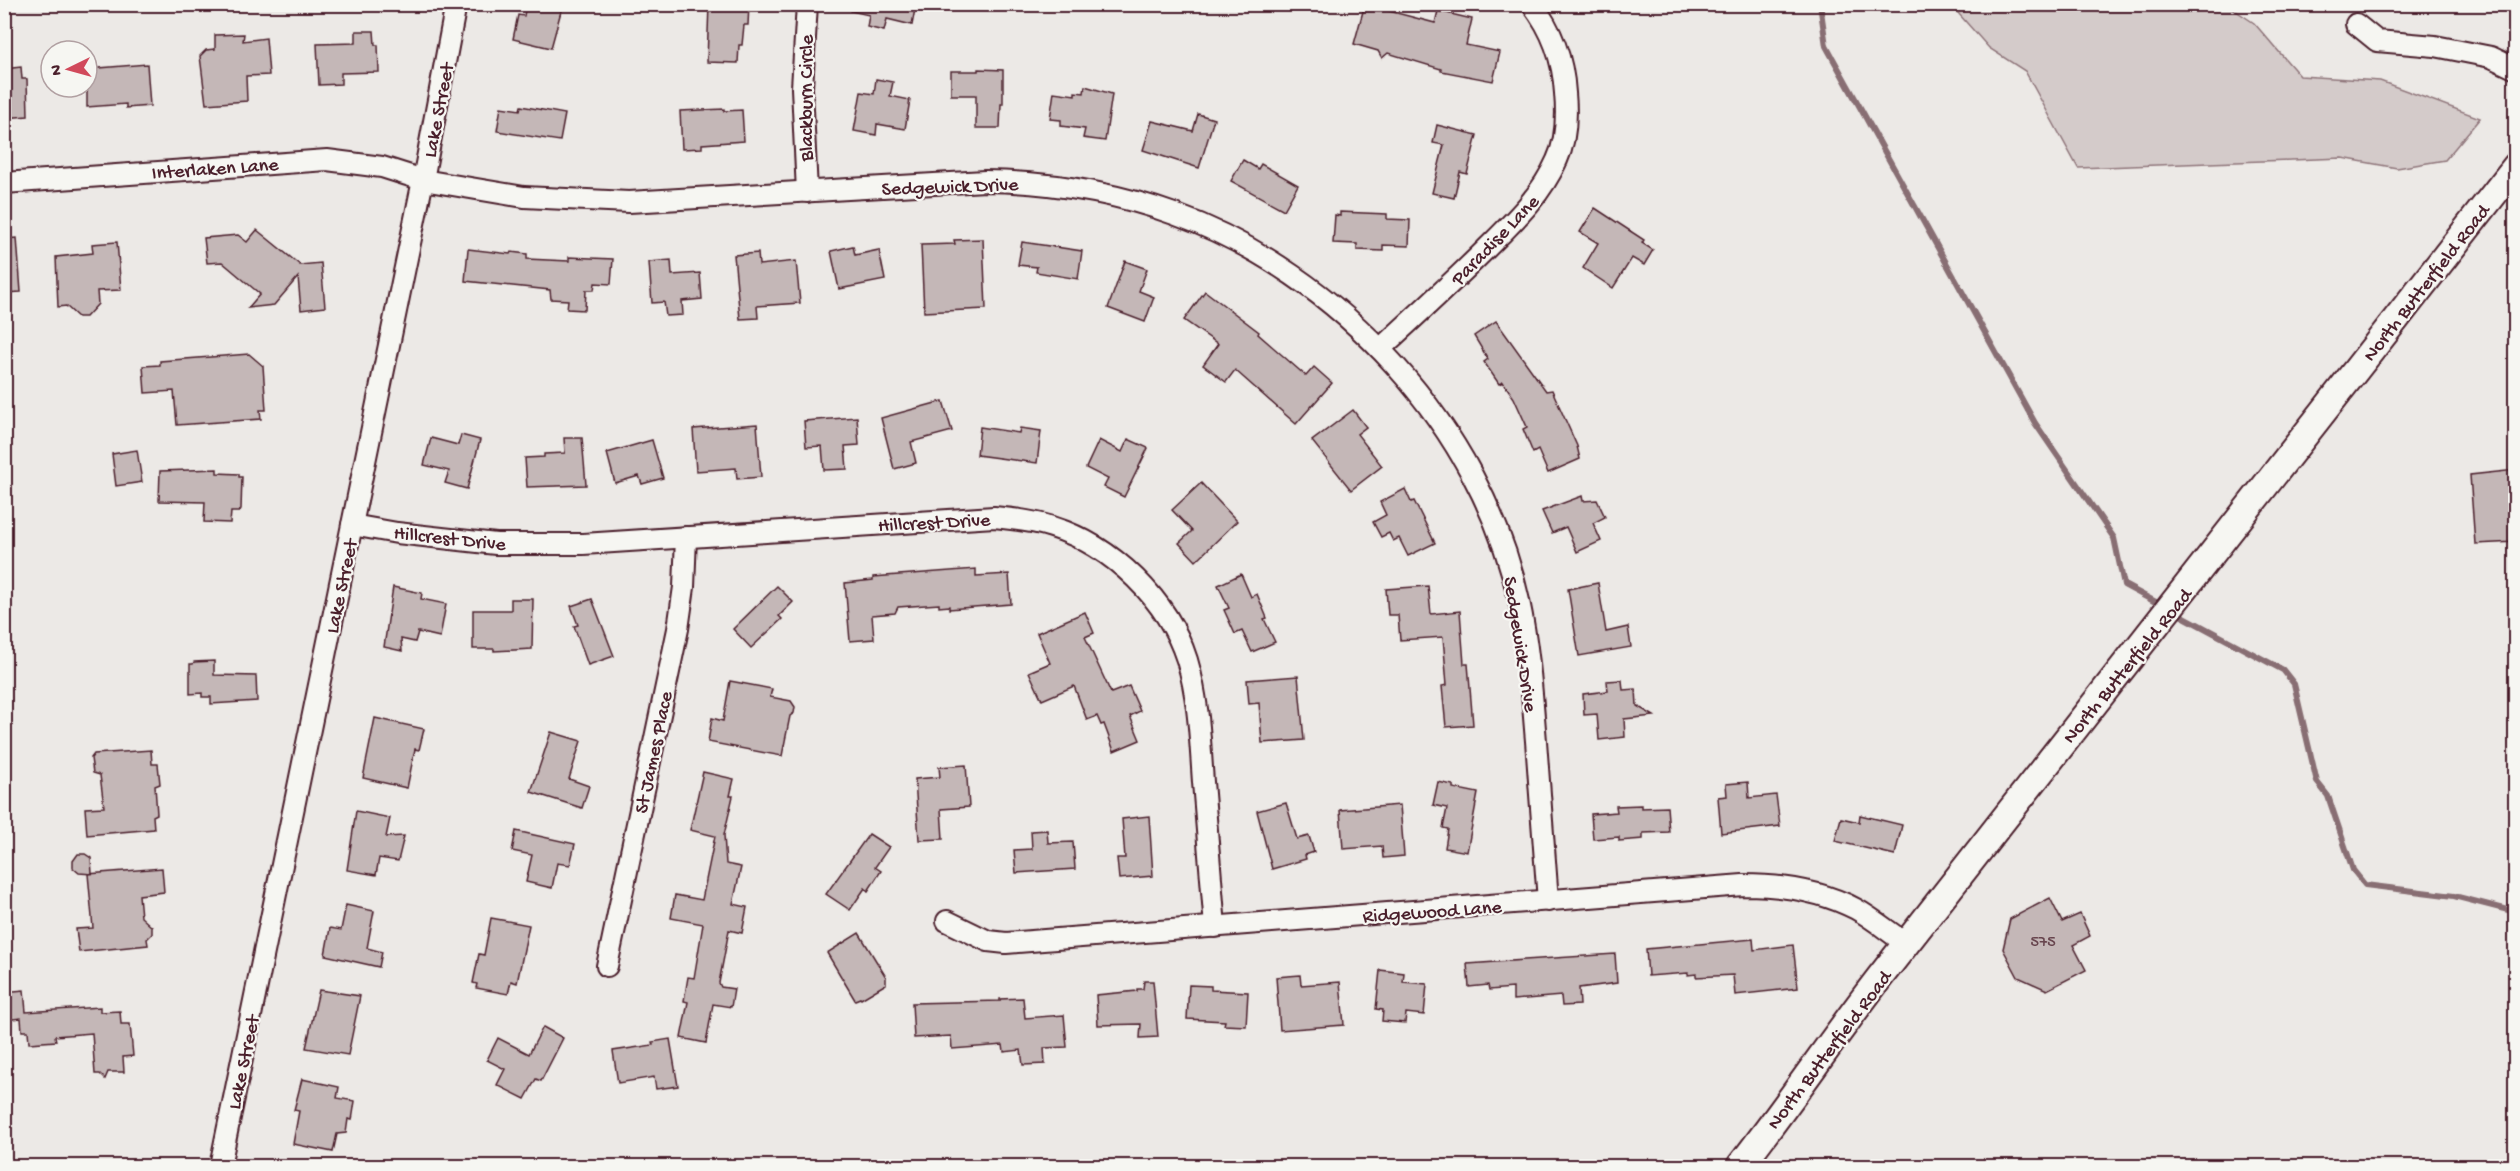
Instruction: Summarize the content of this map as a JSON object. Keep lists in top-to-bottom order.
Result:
{
  "streets": {
    "main road": ["North Butterfield Road"],
    "street": [
      "Blackburn Circle",
      "Lake Street",
      "Interlaken Lane",
      "Sedgewick Drive",
      "Paradise Lane",
      "Hillcrest Drive",
      "St James Place",
      "Ridgewood Lane"
    ]
  },
  "crossings": [
    ["Blackburn Circle", "Sedgewick Drive"],
    ["Lake Street", "Interlaken Lane"],
    ["Lake Street", "Sedgewick Drive"],
    ["Lake Street", "Hillcrest Drive"],
    ["Interlaken Lane", "Sedgewick Drive"],
    ["Sedgewick Drive", "Paradise Lane"],
    ["Sedgewick Drive", "Ridgewood Lane"],
    ["North Butterfield Road", "Ridgewood Lane"],
    ["Hillcrest Drive", "St James Place"],
    ["Hillcrest Drive", "Ridgewood Lane"]
  ],
  "house_numbers": ["575"],
  "north": "left"
}
